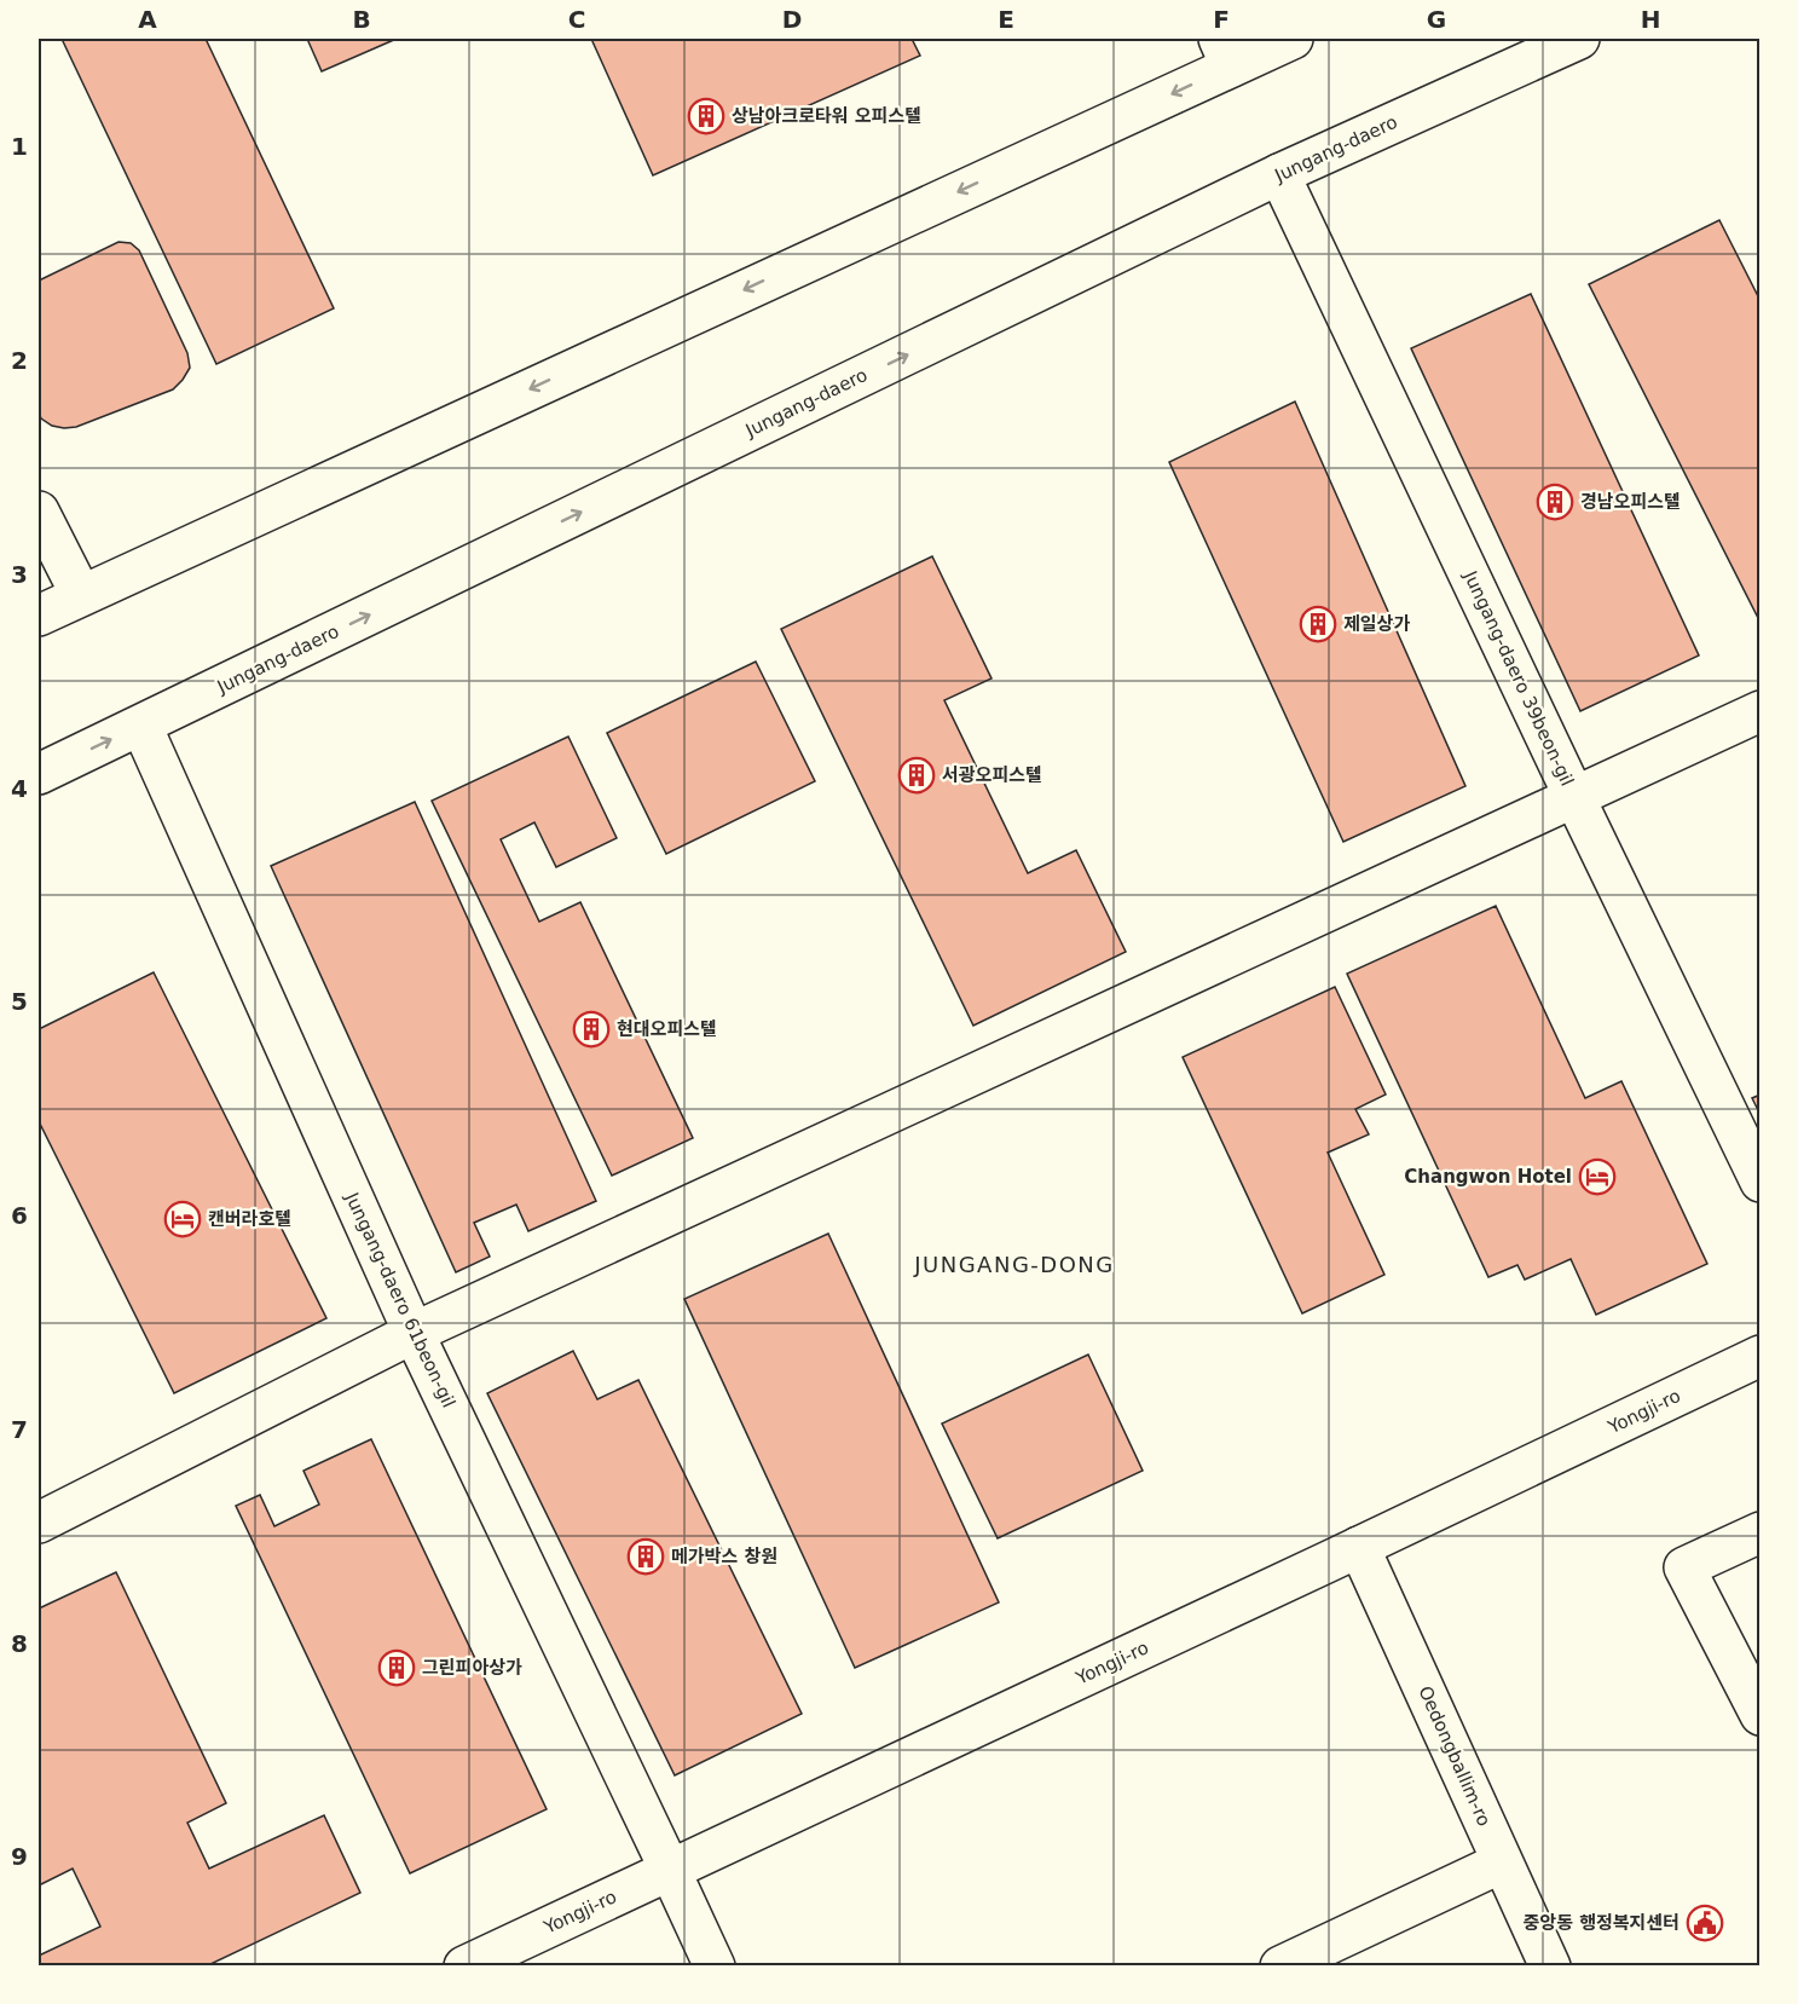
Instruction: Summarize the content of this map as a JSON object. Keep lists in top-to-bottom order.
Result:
{
  "streets": {
    "street": [
      "Jungang-daero",
      "Jungang-daero 39beon-gil",
      "Jungang-daero 61beon-gil",
      "Yongji-ro",
      "Oedongballim-ro"
    ]
  },
  "crossings": [
    ["Jungang-daero", "Jungang-daero 39beon-gil"],
    ["Jungang-daero", "Jungang-daero 61beon-gil"],
    ["Jungang-daero 61beon-gil", "Yongji-ro"],
    ["Yongji-ro", "Oedongballim-ro"]
  ],
  "districts": ["JUNGANG-DONG"],
  "places": {
    "building": [
      "상남아크로타워 오피스텔",
      "경남오피스텔",
      "제일상가",
      "서광오피스텔",
      "현대오피스텔",
      "메가박스 창원",
      "그린피아상가"
    ],
    "hotel": ["Changwon Hotel", "캔버라호텔"],
    "public building": ["중앙동 행정복지센터"]
  },
  "grid": {
    "columns": [
      "A",
      "B",
      "C",
      "D",
      "E",
      "F",
      "G",
      "H"
    ],
    "rows": [
      "1",
      "2",
      "3",
      "4",
      "5",
      "6",
      "7",
      "8",
      "9"
    ]
  }
}
